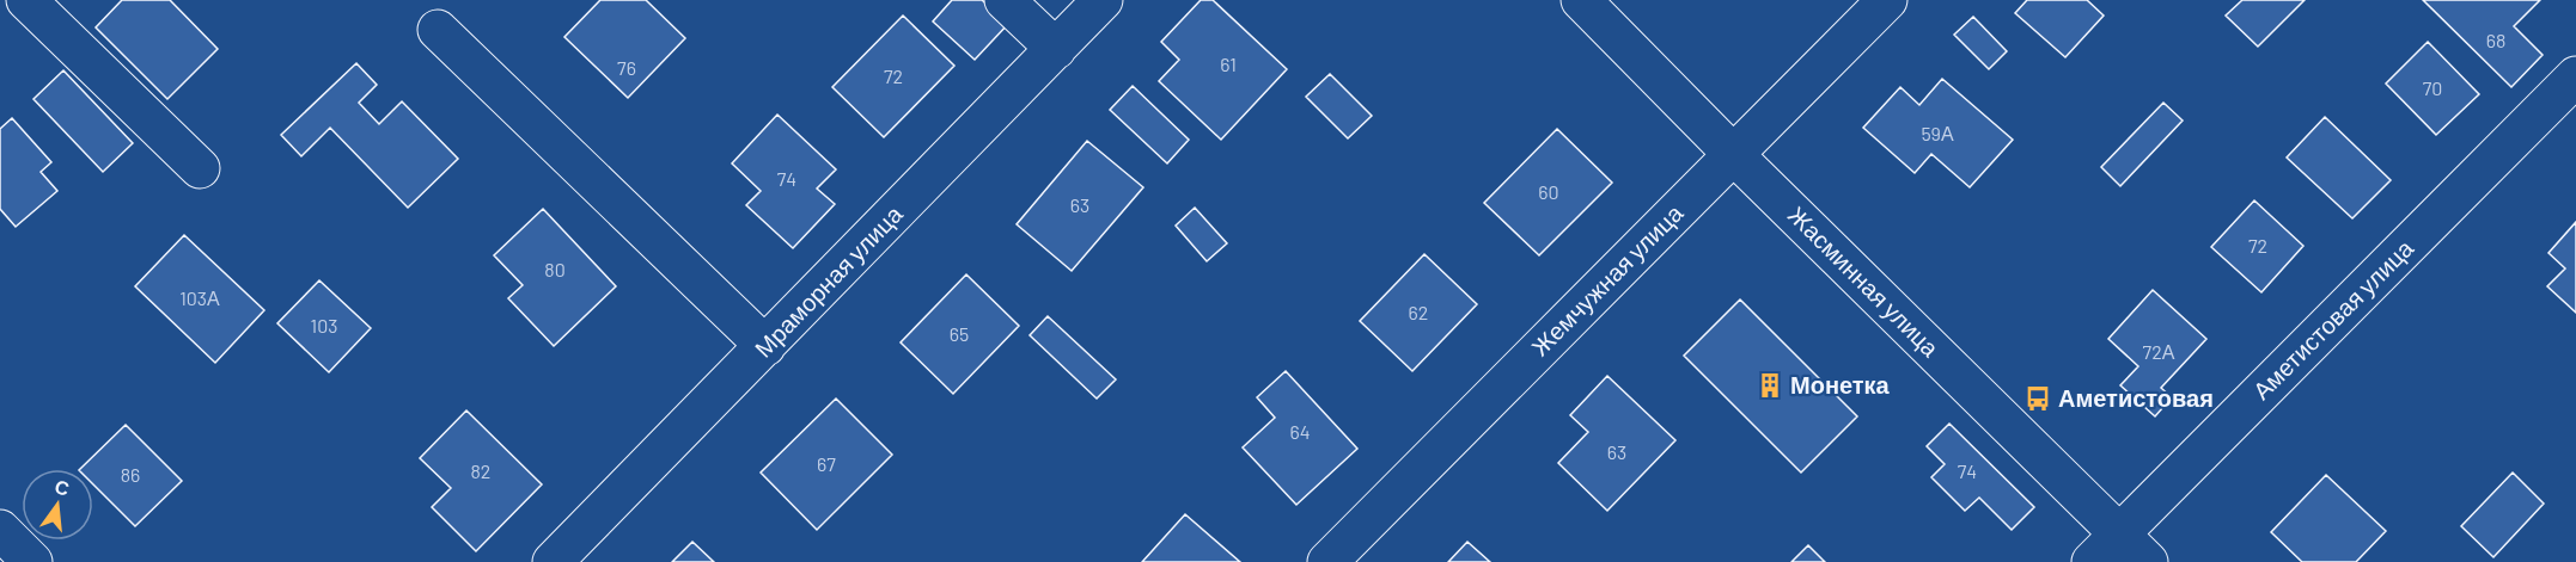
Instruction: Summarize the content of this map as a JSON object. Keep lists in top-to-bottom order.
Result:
{
  "streets": {
    "street": [
      "Жемчужная улица",
      "Мраморная улица",
      "Жасминная улица",
      "Аметистовая улица"
    ]
  },
  "crossings": [
    ["Жемчужная улица", "Жасминная улица"],
    ["Жасминная улица", "Аметистовая улица"]
  ],
  "places": {
    "building": ["Монетка"],
    "bus stop": ["Аметистовая"]
  },
  "house_numbers": [
    "68",
    "61",
    "76",
    "72",
    "70",
    "59А",
    "74",
    "60",
    "63",
    "72",
    "80",
    "103А",
    "62",
    "103",
    "65",
    "72А",
    "64",
    "63",
    "67",
    "82",
    "74",
    "86"
  ],
  "north": "top"
}
